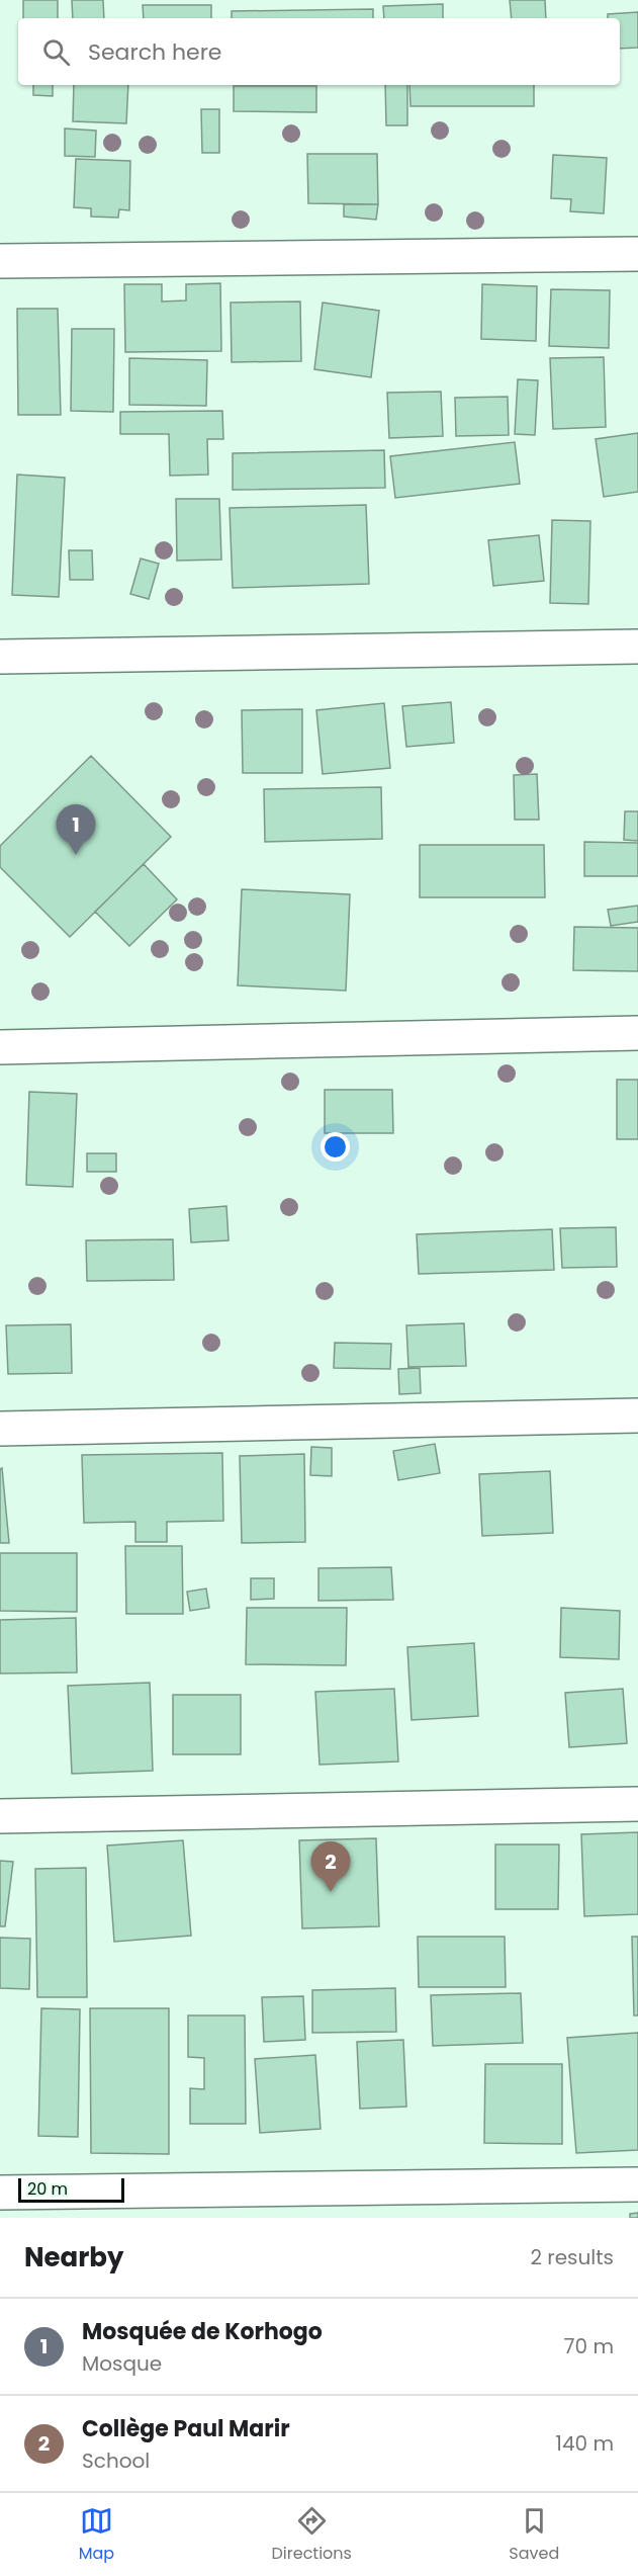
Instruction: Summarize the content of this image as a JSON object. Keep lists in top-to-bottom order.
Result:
{
  "scale_bar": "20 m",
  "page": {
    "search": "Search here",
    "pins": ["1", "2"],
    "scale": "20 m",
    "heading": ["Nearby", "2 results"],
    "list": [
      {
        "mark": "1",
        "name": "Mosquée de Korhogo",
        "note": "Mosque",
        "value": "70 m"
      },
      {
        "mark": "2",
        "name": "Collège Paul Marir",
        "note": "School",
        "value": "140 m"
      }
    ],
    "nav": ["Map", "Directions", "Saved"]
  }
}
